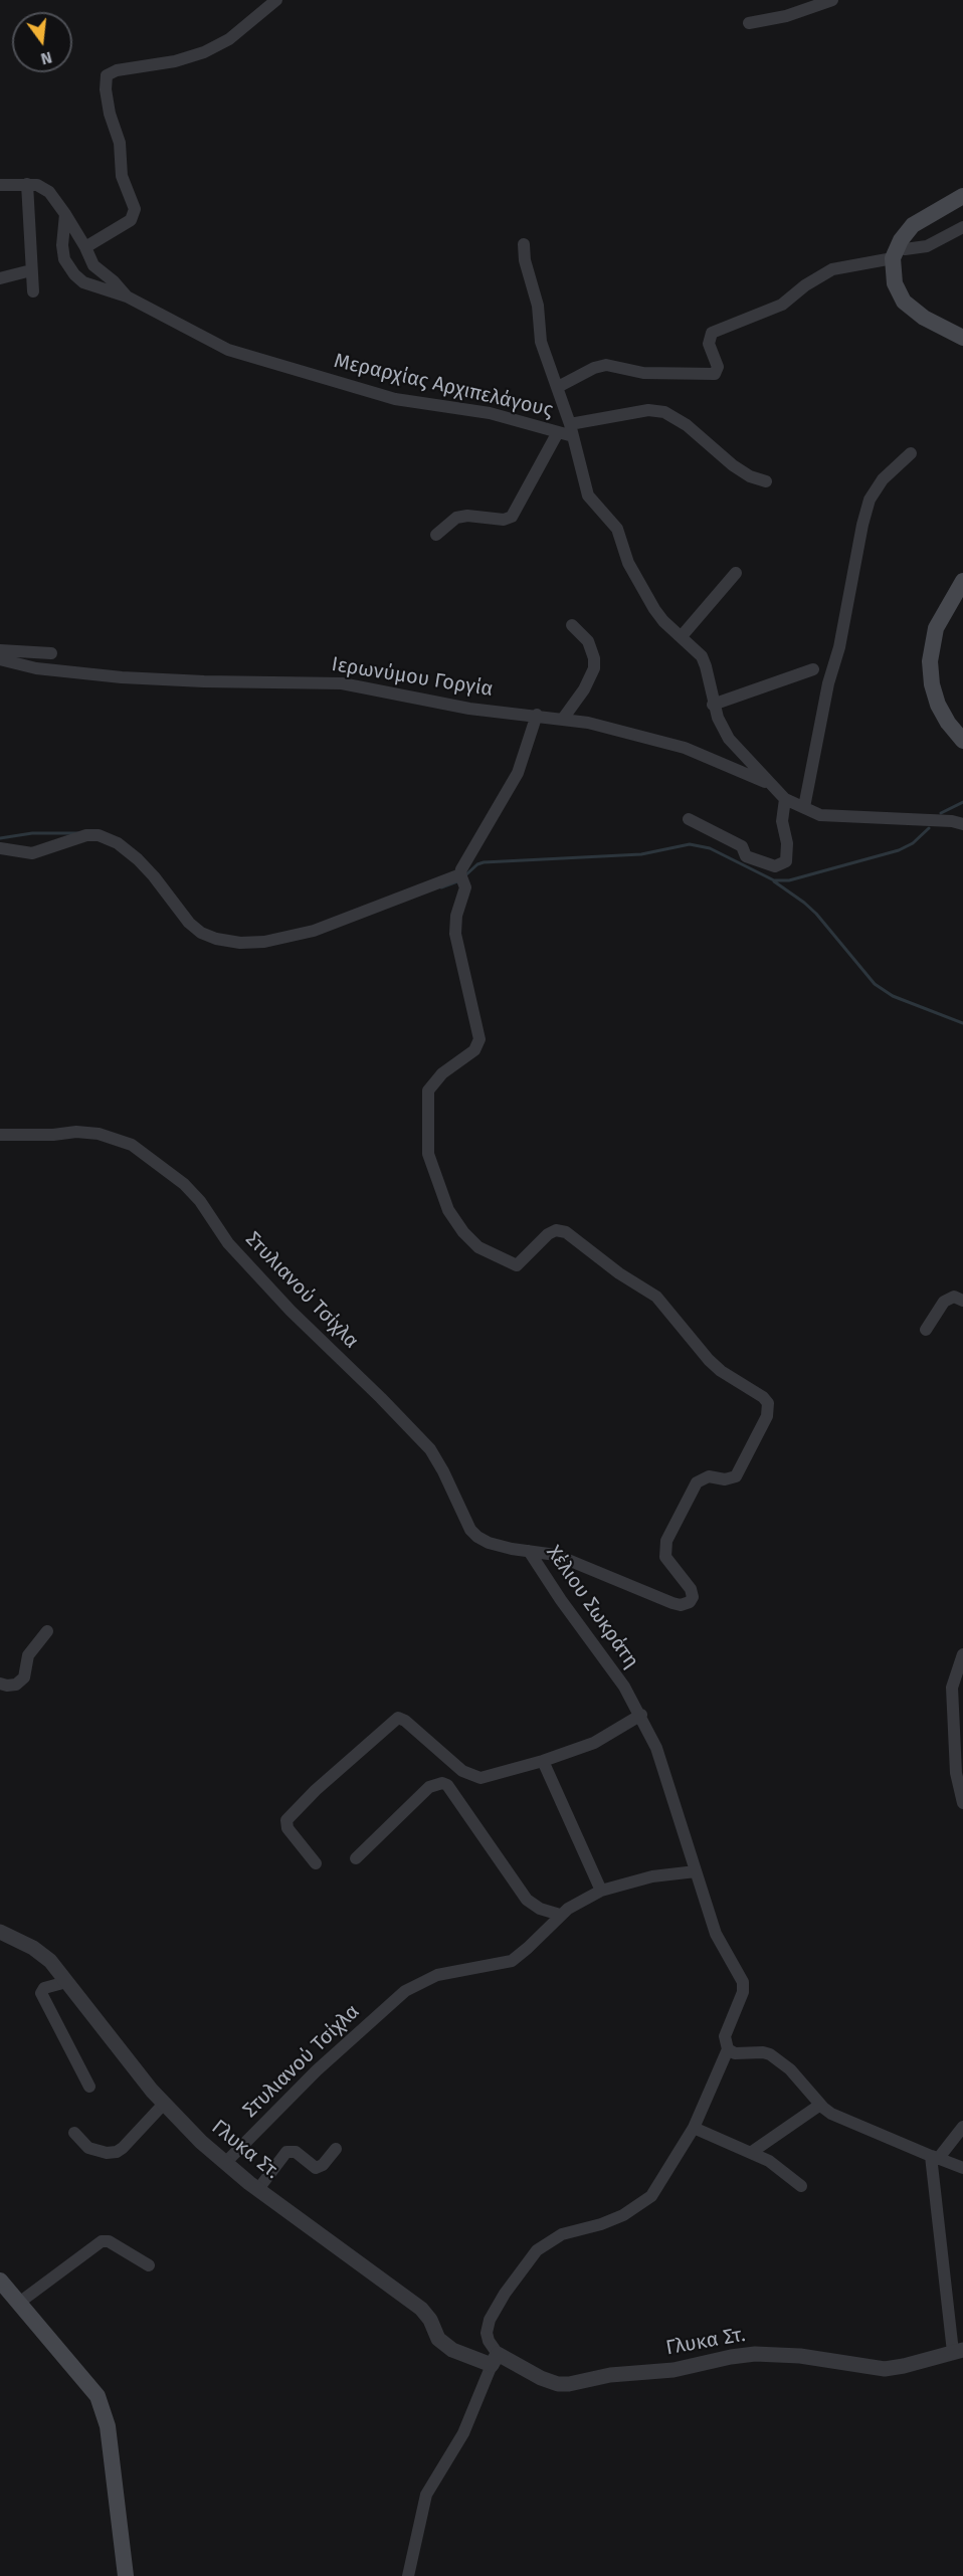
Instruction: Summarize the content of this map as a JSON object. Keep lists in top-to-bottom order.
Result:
{
  "streets": {
    "street": [
      "Μεραρχίας Αρχιπελάγους",
      "Ιερωνύμου Γοργία",
      "Στυλιανού Τσίχλα",
      "Χέλιου Σωκράτη",
      "Γλυκα Στ."
    ]
  },
  "crossings": [
    ["Μεραρχίας Αρχιπελάγους", "Ιερωνύμου Γοργία"],
    ["Στυλιανού Τσίχλα", "Χέλιου Σωκράτη"],
    ["Στυλιανού Τσίχλα", "Γλυκα Στ."],
    ["Χέλιου Σωκράτη", "Γλυκα Στ."]
  ],
  "north": "bottom"
}
